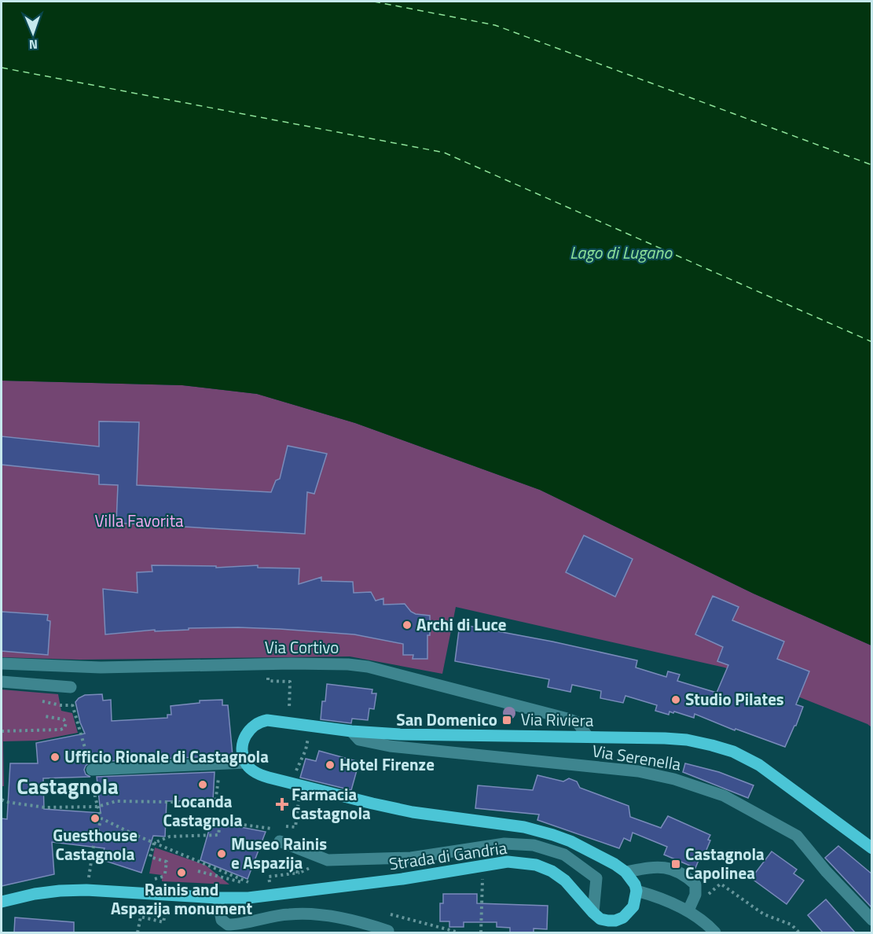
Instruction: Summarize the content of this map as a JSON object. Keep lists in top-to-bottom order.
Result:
{
  "streets": {
    "main road": ["Via Riviera", "Strada di Gandria"],
    "street": ["Via Cortivo", "Via Serenella"]
  },
  "crossings": [
    ["Via Cortivo", "Via Riviera"],
    ["Via Riviera", "Via Serenella"],
    ["Via Riviera", "Strada di Gandria"]
  ],
  "districts": ["Castagnola"],
  "water": ["Lago di Lugano"],
  "parks": ["Villa Favorita"],
  "places": {
    "other": [
      "Archi di Luce",
      "Studio Pilates",
      "Ufficio Rionale di Castagnola",
      "Hotel Firenze",
      "Locanda Castagnola",
      "Guesthouse Castagnola",
      "Museo Rainis e Aspazija",
      "Rainis and Aspazija monument"
    ],
    "transit": ["San Domenico", "Castagnola Capolinea"],
    "health": ["Farmacia Castagnola"]
  },
  "north": "bottom"
}
